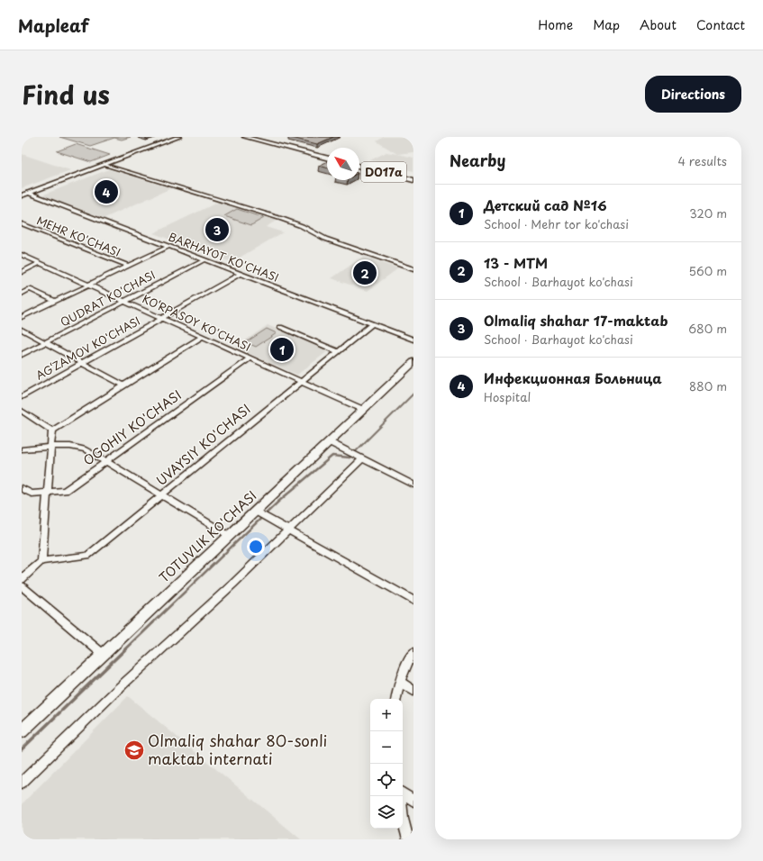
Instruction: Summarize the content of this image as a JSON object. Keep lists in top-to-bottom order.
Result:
{
  "streets": {
    "main road": ["D017a", "TOTUVLIK KO'CHASI"],
    "street": [
      "MEHR KO'CHASI",
      "BARHAYOT KO'CHASI",
      "QUDRAT KO'CHASI",
      "KO‘RPASOY KO'CHASI",
      "AG‘ZAMOV KO'CHASI",
      "OGOHIY KO'CHASI",
      "UVAYSIY KO'CHASI"
    ]
  },
  "crossings": [
    ["BARHAYOT KO'CHASI", "QUDRAT KO'CHASI"],
    ["BARHAYOT KO'CHASI", "AG‘ZAMOV KO'CHASI"],
    ["BARHAYOT KO'CHASI", "UVAYSIY KO'CHASI"],
    ["QUDRAT KO'CHASI", "KO‘RPASOY KO'CHASI"],
    ["KO‘RPASOY KO'CHASI", "AG‘ZAMOV KO'CHASI"],
    ["KO‘RPASOY KO'CHASI", "OGOHIY KO'CHASI"],
    ["KO‘RPASOY KO'CHASI", "UVAYSIY KO'CHASI"],
    ["KO‘RPASOY KO'CHASI", "TOTUVLIK KO'CHASI"]
  ],
  "places": {
    "school or university": ["Olmaliq shahar 80-sonli maktab internati"]
  },
  "north": "top left",
  "page": {
    "header": "Mapleaf",
    "nav": [
      "Home",
      "Map",
      "About",
      "Contact"
    ],
    "title": "Find us",
    "buttons": "Directions",
    "heading": ["Nearby", "4 results"],
    "pins": [
      "4",
      "3",
      "2",
      "1"
    ],
    "list": [
      {
        "mark": "1",
        "name": "Детский сад №16",
        "note": "School · Mehr tor ko'chasi",
        "value": "320 m"
      },
      {
        "mark": "2",
        "name": "13 - MTM",
        "note": "School · Barhayot ko'chasi",
        "value": "560 m"
      },
      {
        "mark": "3",
        "name": "Olmaliq shahar 17-maktab",
        "note": "School · Barhayot ko'chasi",
        "value": "680 m"
      },
      {
        "mark": "4",
        "name": "Инфекционная Больница",
        "note": "Hospital",
        "value": "880 m"
      }
    ],
    "map_buttons": ["+", "−"]
  }
}
